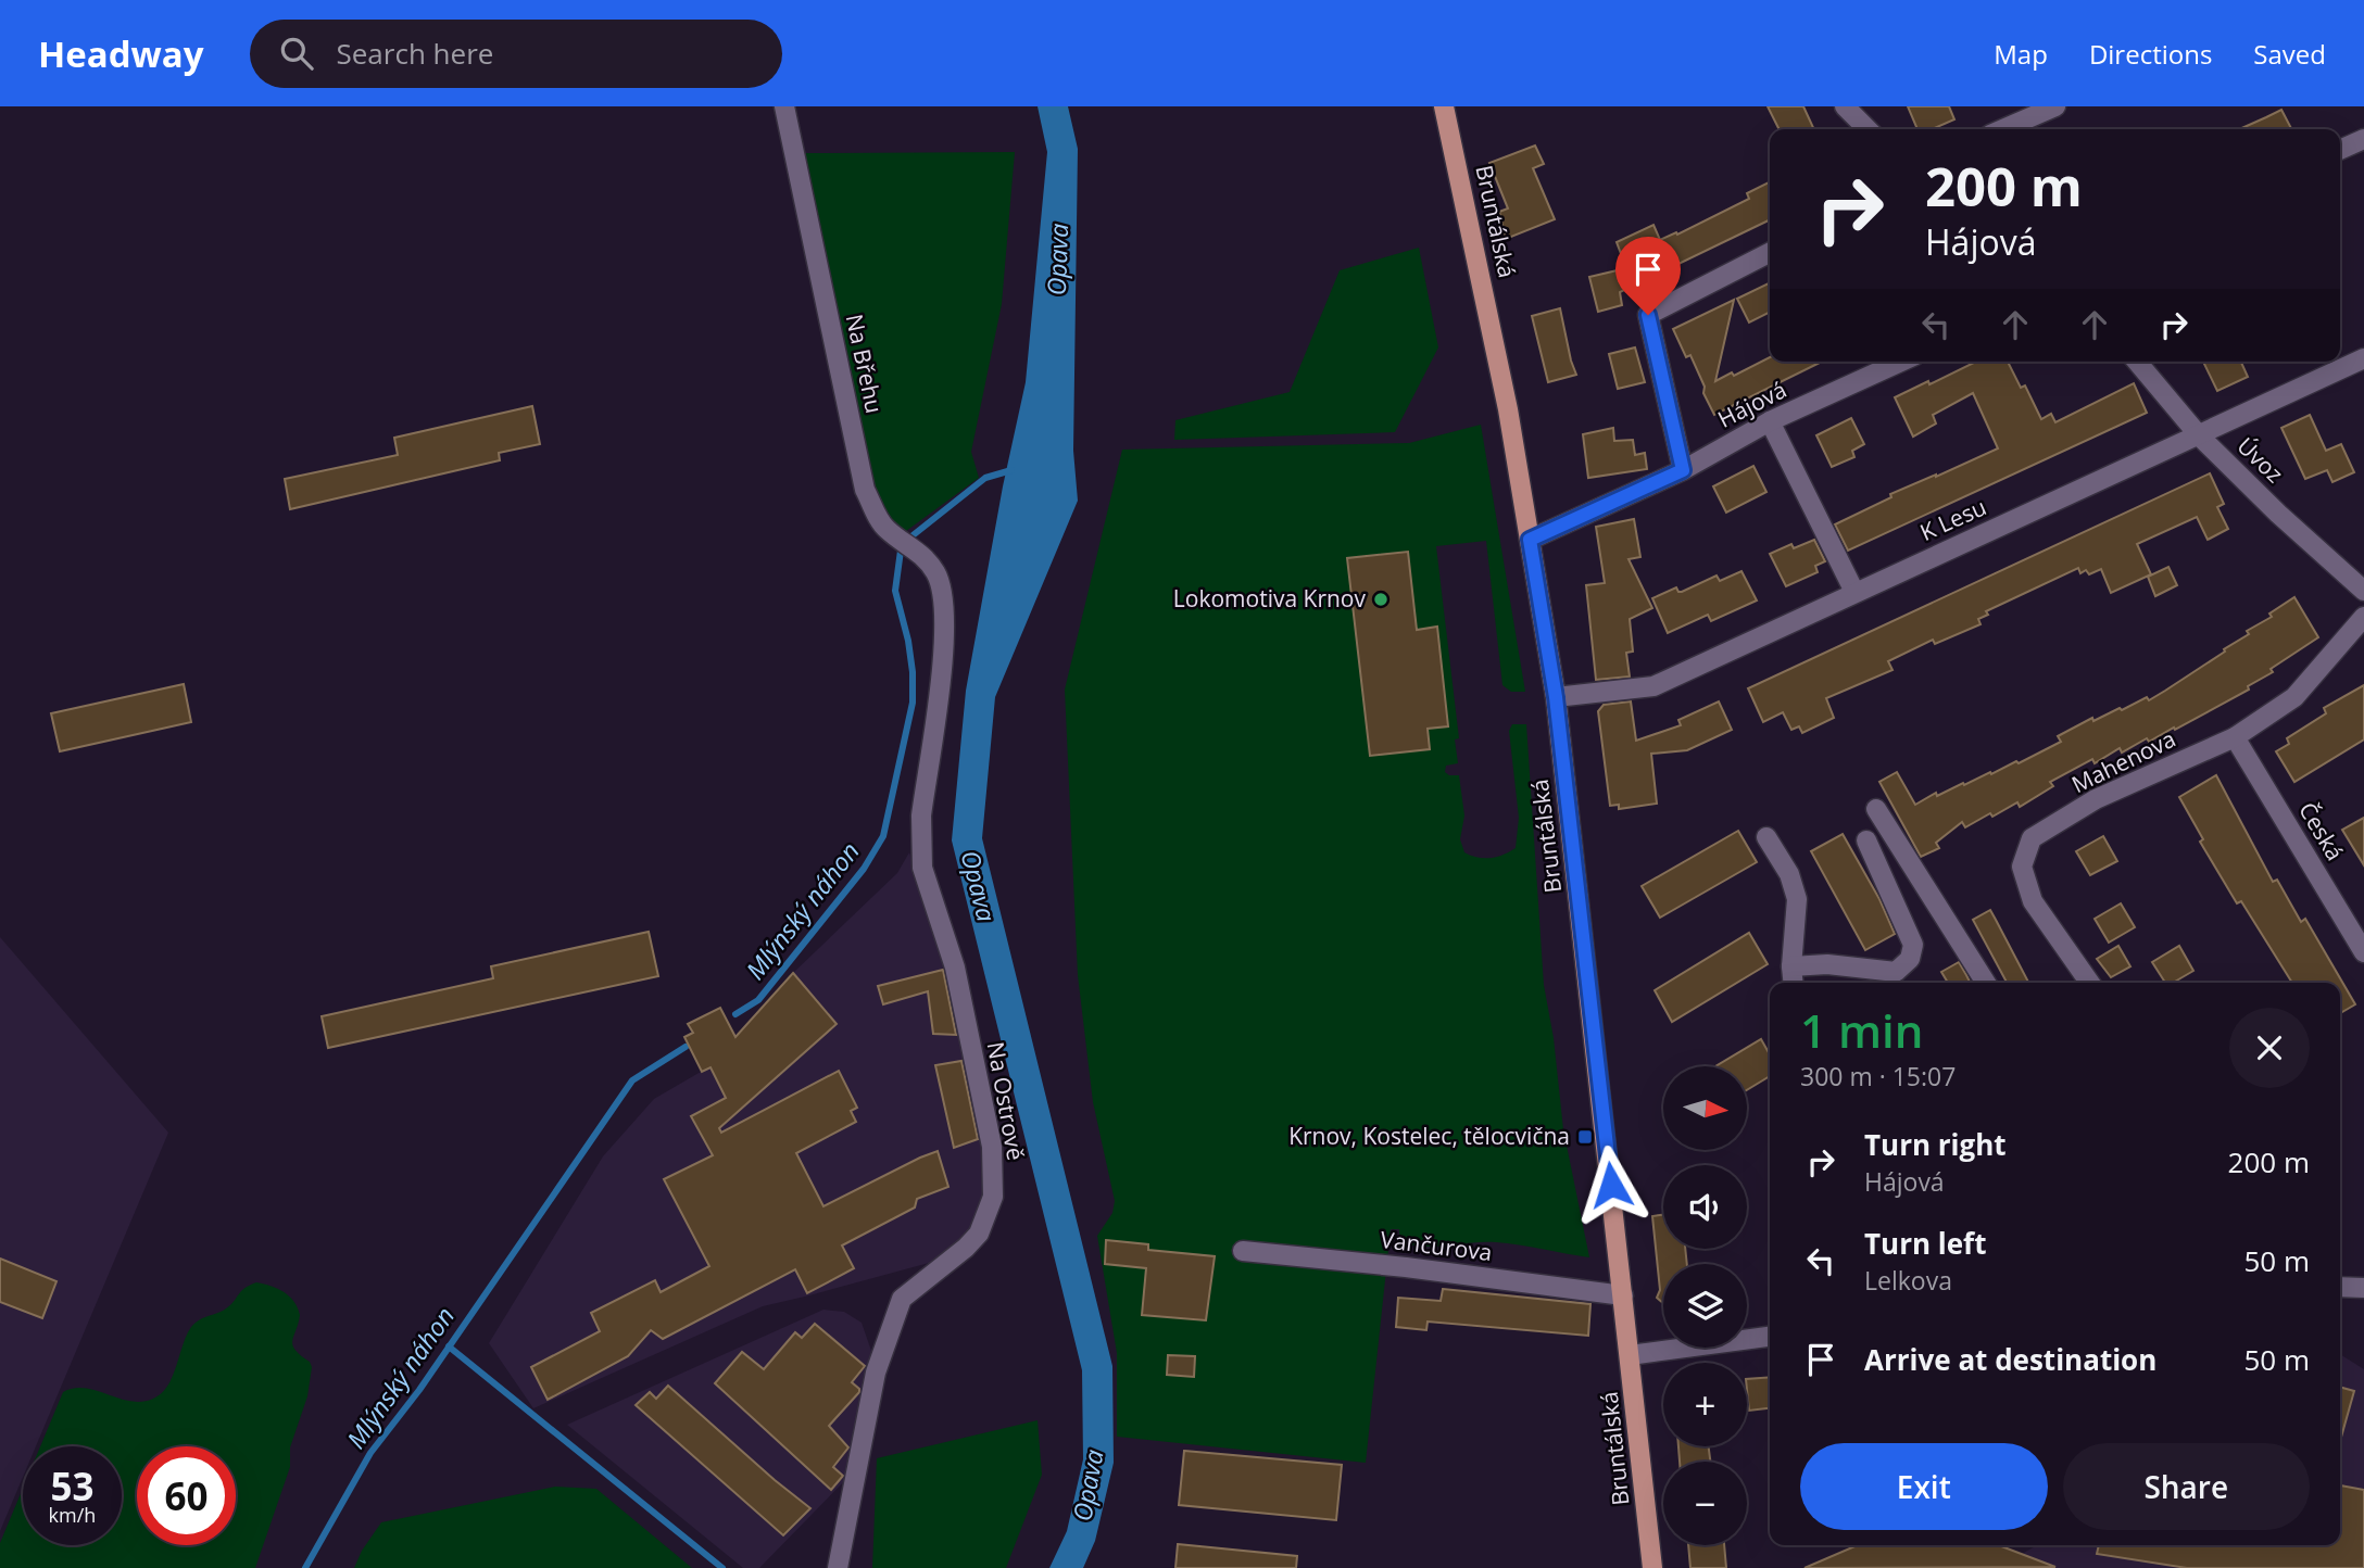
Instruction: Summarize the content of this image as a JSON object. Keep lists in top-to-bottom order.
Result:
{
  "streets": {
    "main road": ["Bruntálská"],
    "street": [
      "Na Břehu",
      "Hájová",
      "Úvoz",
      "K Lesu",
      "Mahenova",
      "Česká",
      "Na Ostrově",
      "Vančurova"
    ]
  },
  "crossings": [
    ["Bruntálská", "Hájová"],
    ["Bruntálská", "K Lesu"],
    ["Bruntálská", "Vančurova"],
    ["Na Břehu", "Na Ostrově"],
    ["Úvoz", "K Lesu"],
    ["Mahenova", "Česká"]
  ],
  "water": ["Opava", "Mlýnský náhon"],
  "places": {
    "other": ["Lokomotiva Krnov"],
    "transit": ["Krnov, Kostelec, tělocvična"]
  },
  "north": "right",
  "page": {
    "header": "Headway",
    "search": "Search here",
    "nav": ["Map", "Directions", "Saved"],
    "turn": ["200 m", "Hájová"],
    "heading": ["1 min", "300 m · 15:07"],
    "map_buttons": ["+", "−"],
    "list": [
      {
        "name": "Turn right",
        "note": "Hájová",
        "value": "200 m"
      },
      {
        "name": "Turn left",
        "note": "Lelkova",
        "value": "50 m"
      },
      {
        "name": "Arrive at destination",
        "value": "50 m"
      }
    ],
    "buttons": ["Exit", "Share"],
    "speed": "53 km/h",
    "limit": "60"
  }
}
